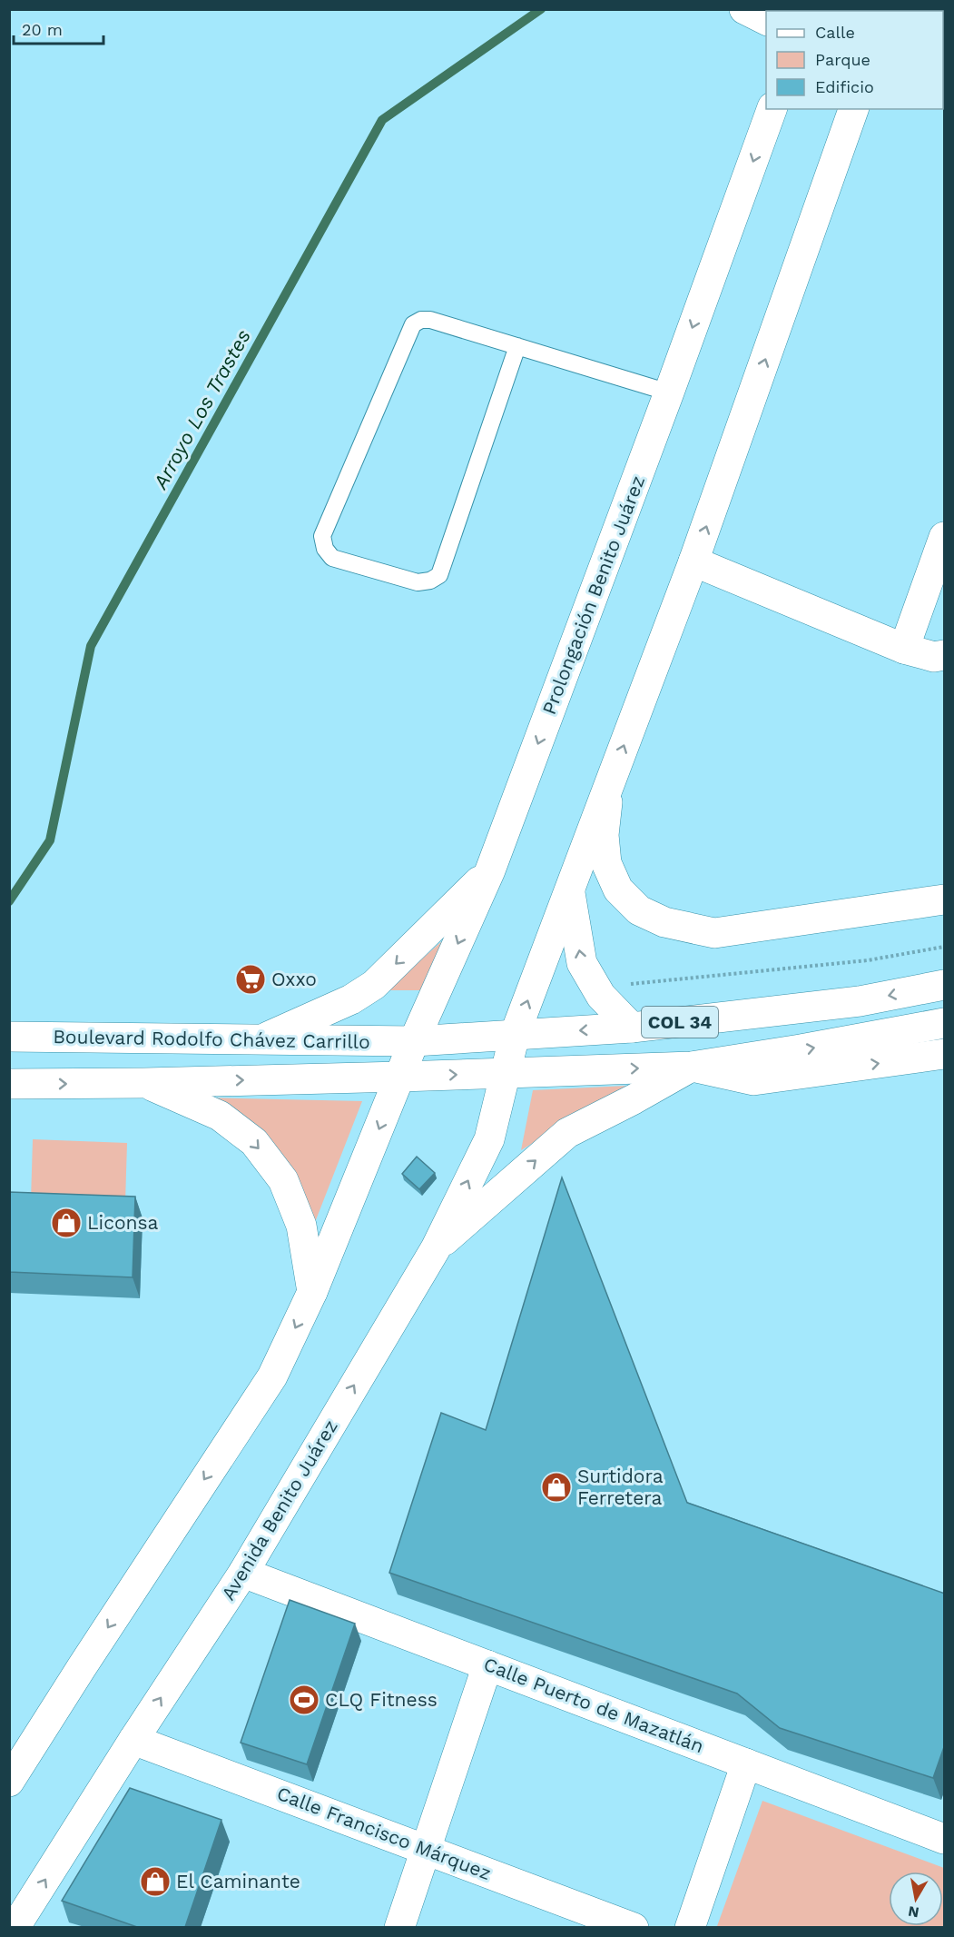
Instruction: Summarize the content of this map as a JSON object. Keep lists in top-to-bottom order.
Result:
{
  "streets": {
    "main road": [
      "Prolongación Benito Juárez",
      "COL 34",
      "Boulevard Rodolfo Chávez Carrillo",
      "Avenida Benito Juárez",
      "Calle Puerto de Mazatlán",
      "Calle Francisco Márquez"
    ]
  },
  "crossings": [
    ["Prolongación Benito Juárez", "COL 34"],
    ["Prolongación Benito Juárez", "Boulevard Rodolfo Chávez Carrillo"],
    ["COL 34", "Boulevard Rodolfo Chávez Carrillo"],
    ["COL 34", "Avenida Benito Juárez"],
    ["Avenida Benito Juárez", "Calle Puerto de Mazatlán"],
    ["Avenida Benito Juárez", "Calle Francisco Márquez"]
  ],
  "water": ["Arroyo Los Trastes"],
  "places": {
    "supermarket": ["Oxxo"],
    "shop": ["Liconsa", "Surtidora Ferretera", "El Caminante"],
    "sports": ["CLQ Fitness"]
  },
  "legend": ["Calle", "Parque", "Edificio"],
  "scale_bar": "20 m",
  "north": "bottom"
}
